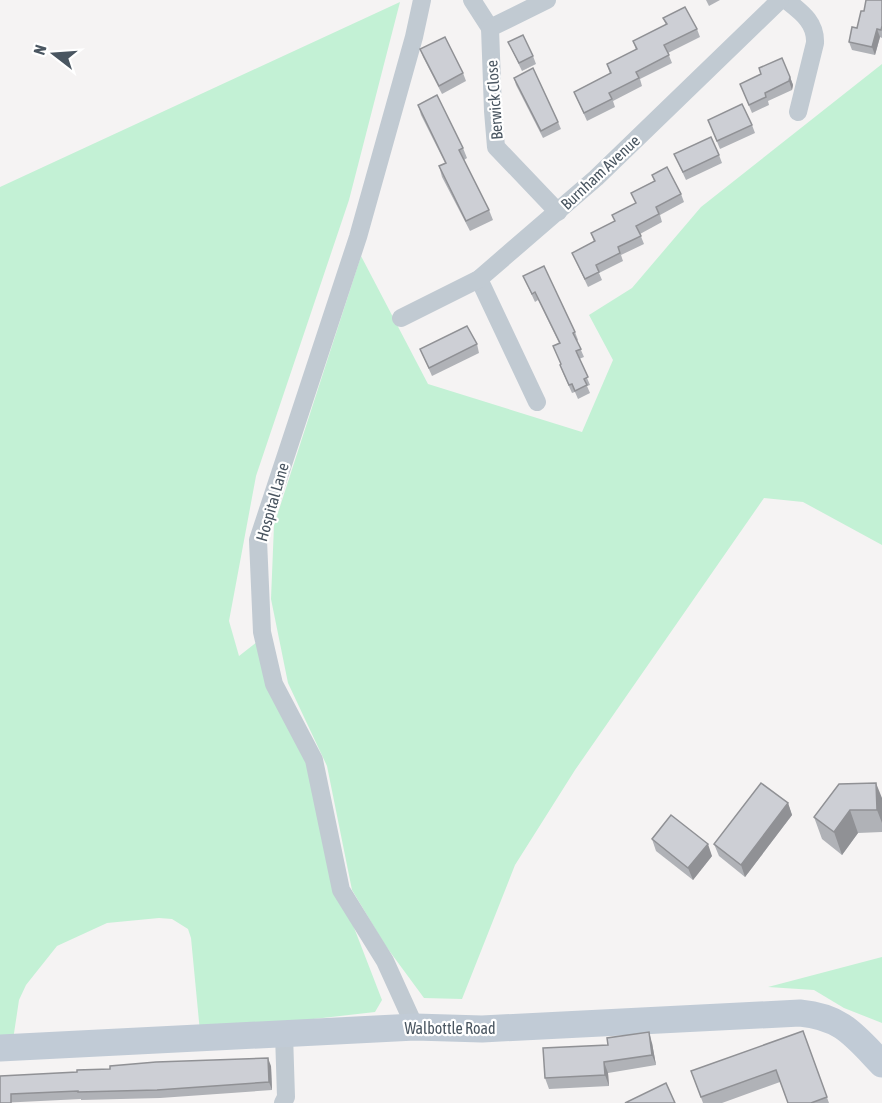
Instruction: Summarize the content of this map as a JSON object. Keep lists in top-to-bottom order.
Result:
{
  "streets": {
    "street": [
      "Berwick Close",
      "Burnham Avenue",
      "Hospital Lane",
      "Walbottle Road"
    ]
  },
  "crossings": [
    ["Berwick Close", "Burnham Avenue"],
    ["Hospital Lane", "Walbottle Road"]
  ],
  "north": "left"
}
